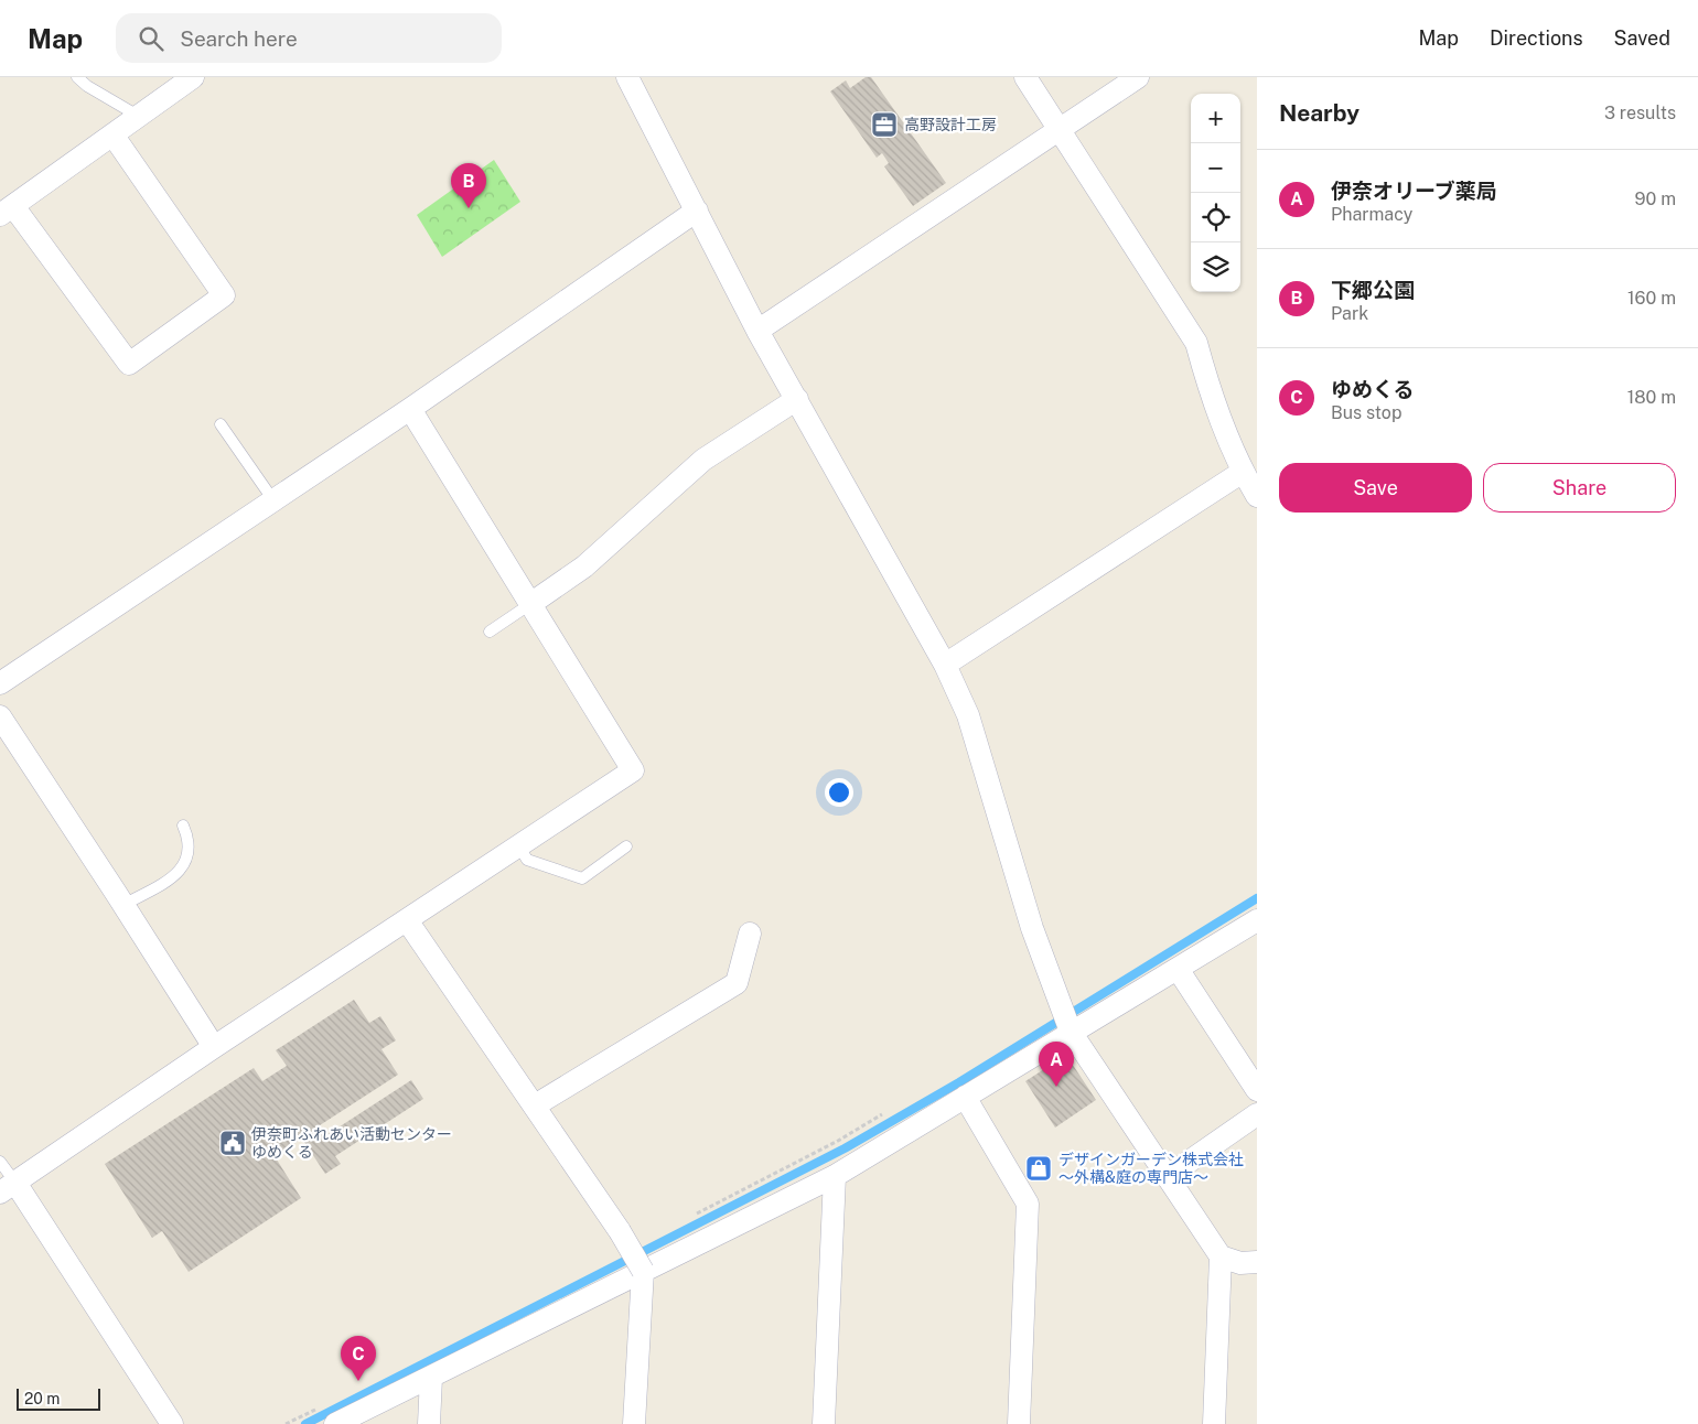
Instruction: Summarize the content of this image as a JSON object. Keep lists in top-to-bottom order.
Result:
{
  "places": {
    "office": ["高野設計工房"],
    "public building": ["伊奈町ふれあい活動センター ゆめくる"],
    "shop": ["デザインガーデン株式会社 ～外構&庭の専門店～"]
  },
  "scale_bar": "20 m",
  "page": {
    "header": "Map",
    "search": "Search here",
    "nav": ["Map", "Directions", "Saved"],
    "heading": ["Nearby", "3 results"],
    "map_buttons": ["+", "−"],
    "list": [
      {
        "mark": "A",
        "name": "伊奈オリーブ薬局",
        "note": "Pharmacy",
        "value": "90 m"
      },
      {
        "mark": "B",
        "name": "下郷公園",
        "note": "Park",
        "value": "160 m"
      },
      {
        "mark": "C",
        "name": "ゆめくる",
        "note": "Bus stop",
        "value": "180 m"
      }
    ],
    "pins": ["B", "A", "C"],
    "buttons": ["Save", "Share"],
    "scale": "20 m"
  }
}
